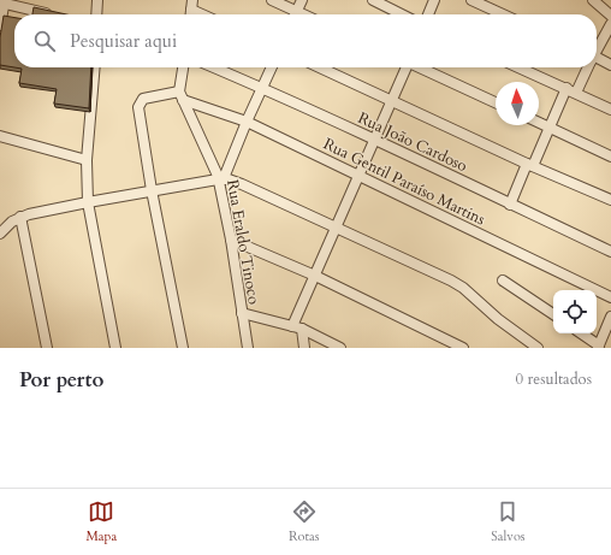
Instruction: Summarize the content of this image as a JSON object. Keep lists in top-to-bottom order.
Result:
{
  "streets": {
    "street": ["Rua João Cardoso", "Rua Gentil Paraíso Martins", "Rua Eraldo Tinoco"]
  },
  "crossings": [
    ["Rua Gentil Paraíso Martins", "Rua Eraldo Tinoco"]
  ],
  "north": "top",
  "page": {
    "search": "Pesquisar aqui",
    "heading": ["Por perto", "0 resultados"],
    "nav": ["Mapa", "Rotas", "Salvos"]
  }
}
